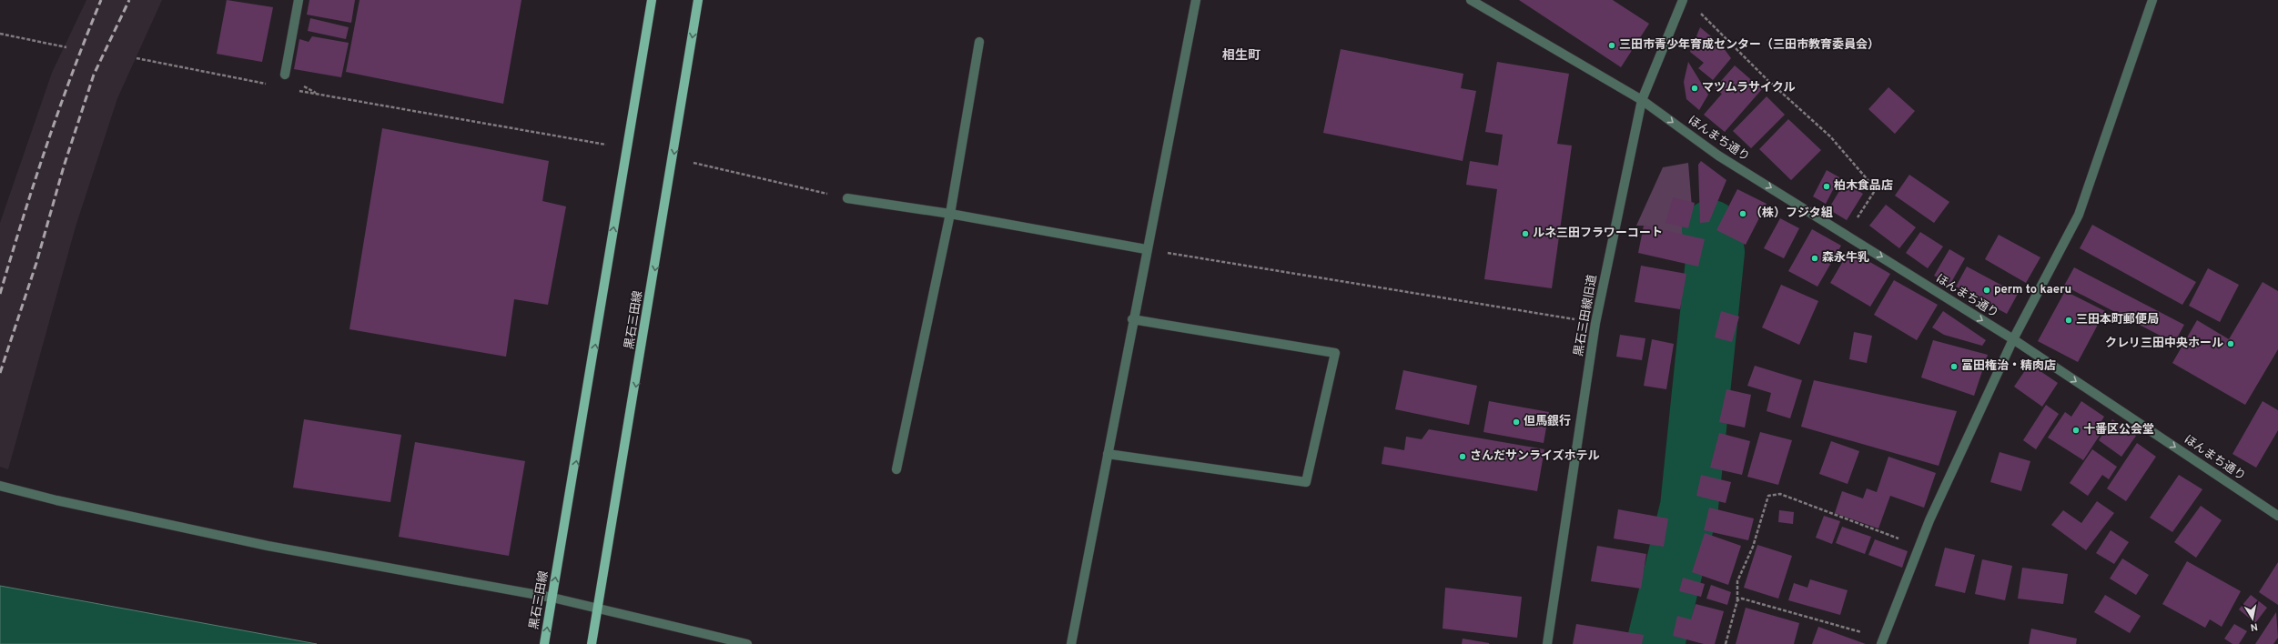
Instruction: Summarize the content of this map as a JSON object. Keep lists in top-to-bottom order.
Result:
{
  "streets": {
    "main road": ["黒石三田線"],
    "street": ["ほんまち通り", "黒石三田線旧道"]
  },
  "crossings": [
    ["ほんまち通り", "黒石三田線旧道"]
  ],
  "one_way": ["ほんまち通り"],
  "districts": ["相生町"],
  "places": [
    "三田市青少年育成センター（三田市教育委員会）",
    "マツムラサイクル",
    "柏木食品店",
    "（株）フジタ組",
    "ルネ三田フラワーコート",
    "森永牛乳",
    "perm to kaeru",
    "三田本町郵便局",
    "クレリ三田中央ホール",
    "冨田権治・精肉店",
    "但馬銀行",
    "十番区公会堂",
    "さんだサンライズホテル"
  ],
  "north": "bottom"
}
